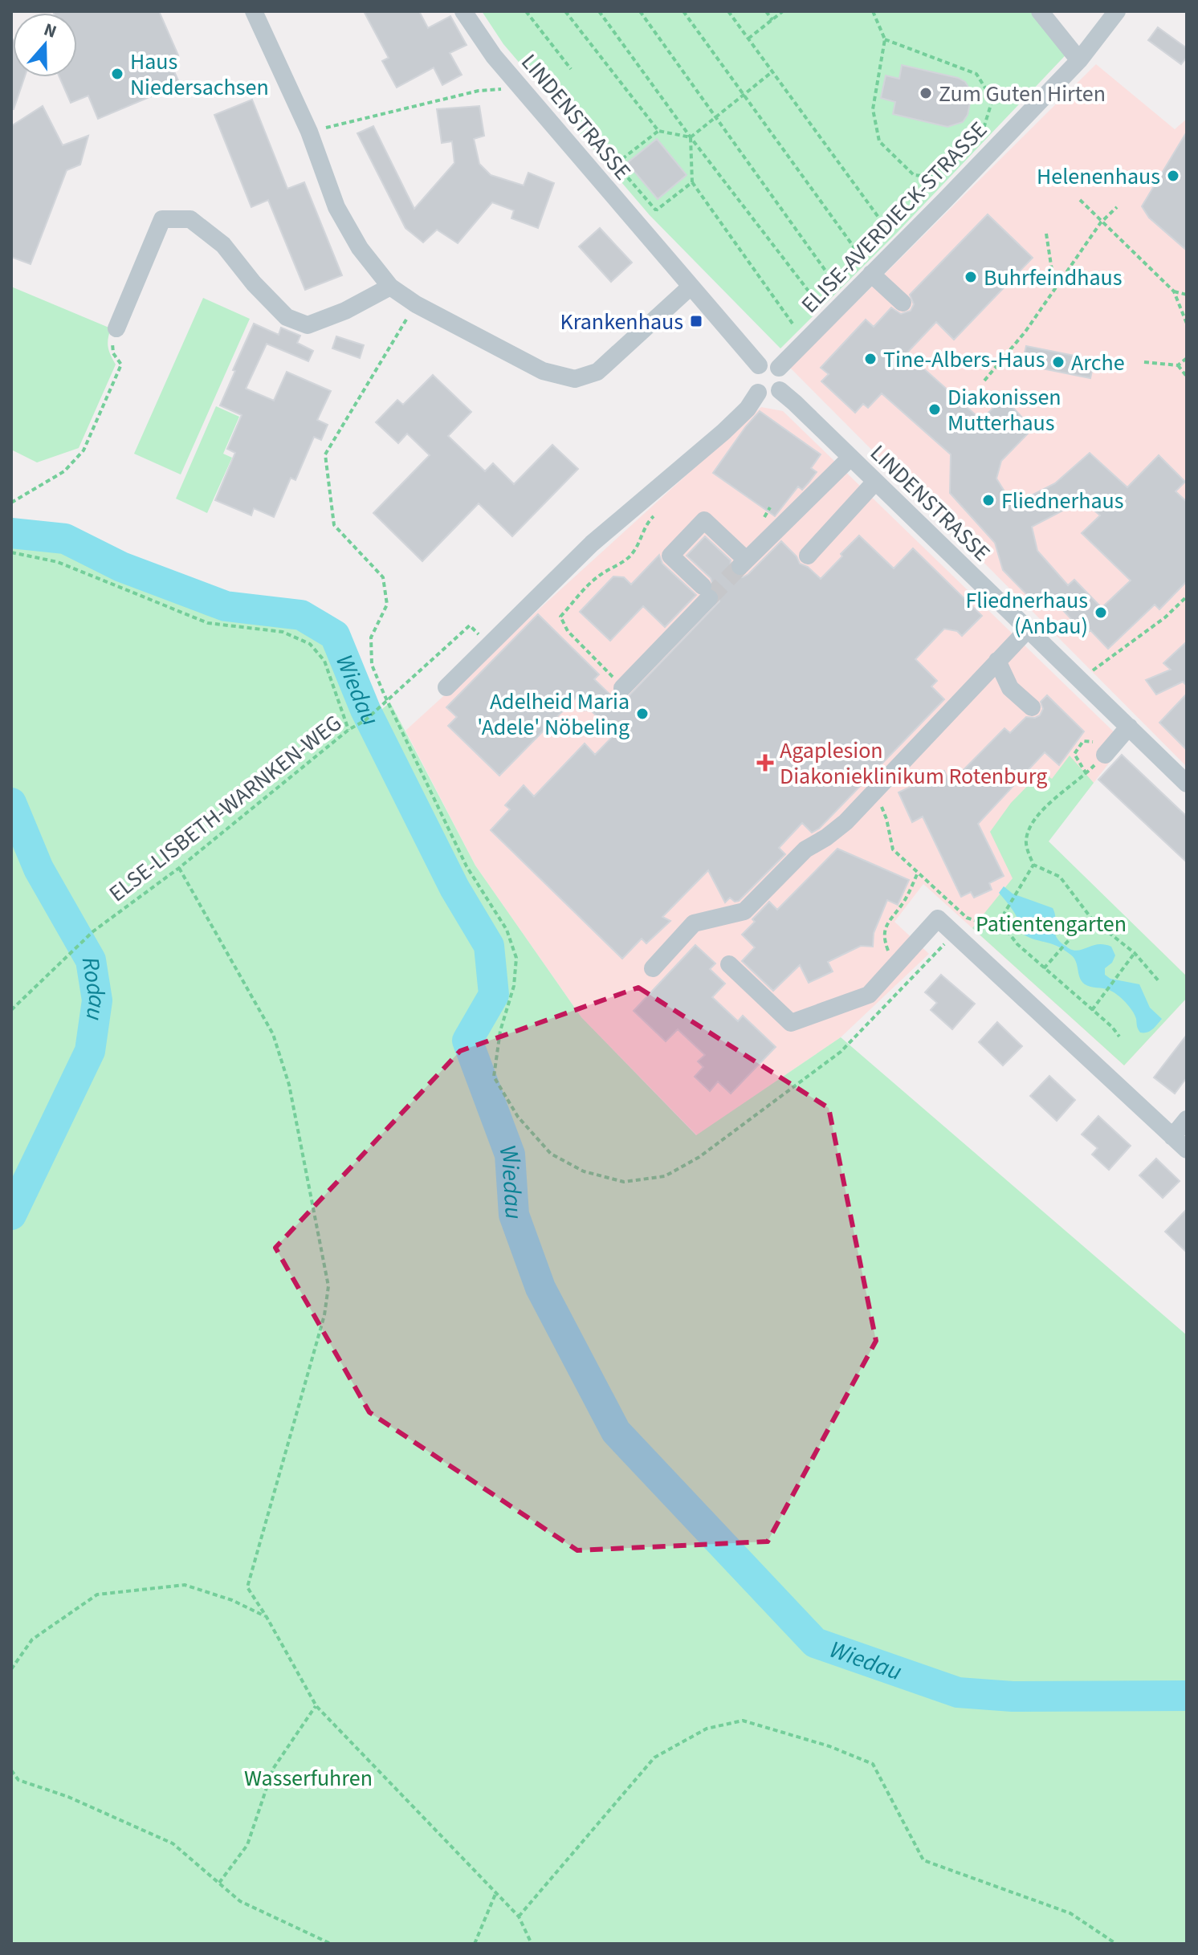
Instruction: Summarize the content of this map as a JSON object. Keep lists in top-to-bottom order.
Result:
{
  "streets": {
    "street": ["LINDENSTRASSE", "ELISE-AVERDIECK-STRASSE"],
    "path": ["ELSE-LISBETH-WARNKEN-WEG"]
  },
  "crossings": [
    ["LINDENSTRASSE", "ELISE-AVERDIECK-STRASSE"]
  ],
  "water": ["Wiedau", "Rodau"],
  "parks": ["Patientengarten", "Wasserfuhren"],
  "places": {
    "other": [
      "Haus Niedersachsen",
      "Zum Guten Hirten",
      "Helenenhaus",
      "Buhrfeindhaus",
      "Tine-Albers-Haus",
      "Arche",
      "Diakonissen Mutterhaus",
      "Fliednerhaus",
      "Fliednerhaus (Anbau)",
      "Adelheid Maria 'Adele' Nöbeling"
    ],
    "transit": ["Krankenhaus"],
    "health": ["Agaplesion Diakonieklinikum Rotenburg"]
  },
  "north": "top"
}
